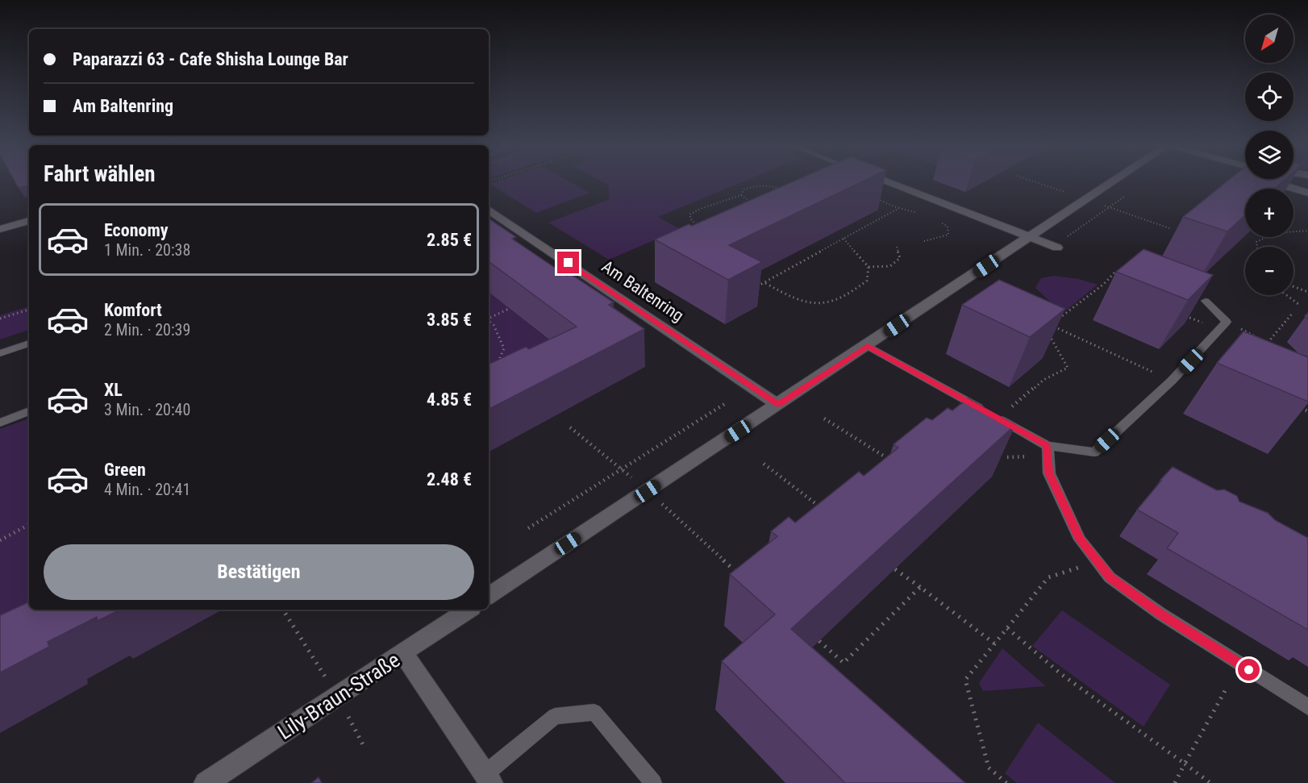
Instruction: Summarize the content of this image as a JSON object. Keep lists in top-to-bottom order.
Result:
{
  "streets": {
    "street": ["Am Baltenring", "Lily-Braun-Straße"]
  },
  "north": "bottom left",
  "page": {
    "map_buttons": ["+", "−"],
    "banner": ["Paparazzi 63 - Cafe Shisha Lounge Bar", "Am Baltenring"],
    "heading": "Fahrt wählen",
    "list": [
      {
        "name": "Economy",
        "note": "1 Min. · 20:38",
        "value": "2.85 €"
      },
      {
        "name": "Komfort",
        "note": "2 Min. · 20:39",
        "value": "3.85 €"
      },
      {
        "name": "XL",
        "note": "3 Min. · 20:40",
        "value": "4.85 €"
      },
      {
        "name": "Green",
        "note": "4 Min. · 20:41",
        "value": "2.48 €"
      }
    ],
    "buttons": "Bestätigen"
  }
}
